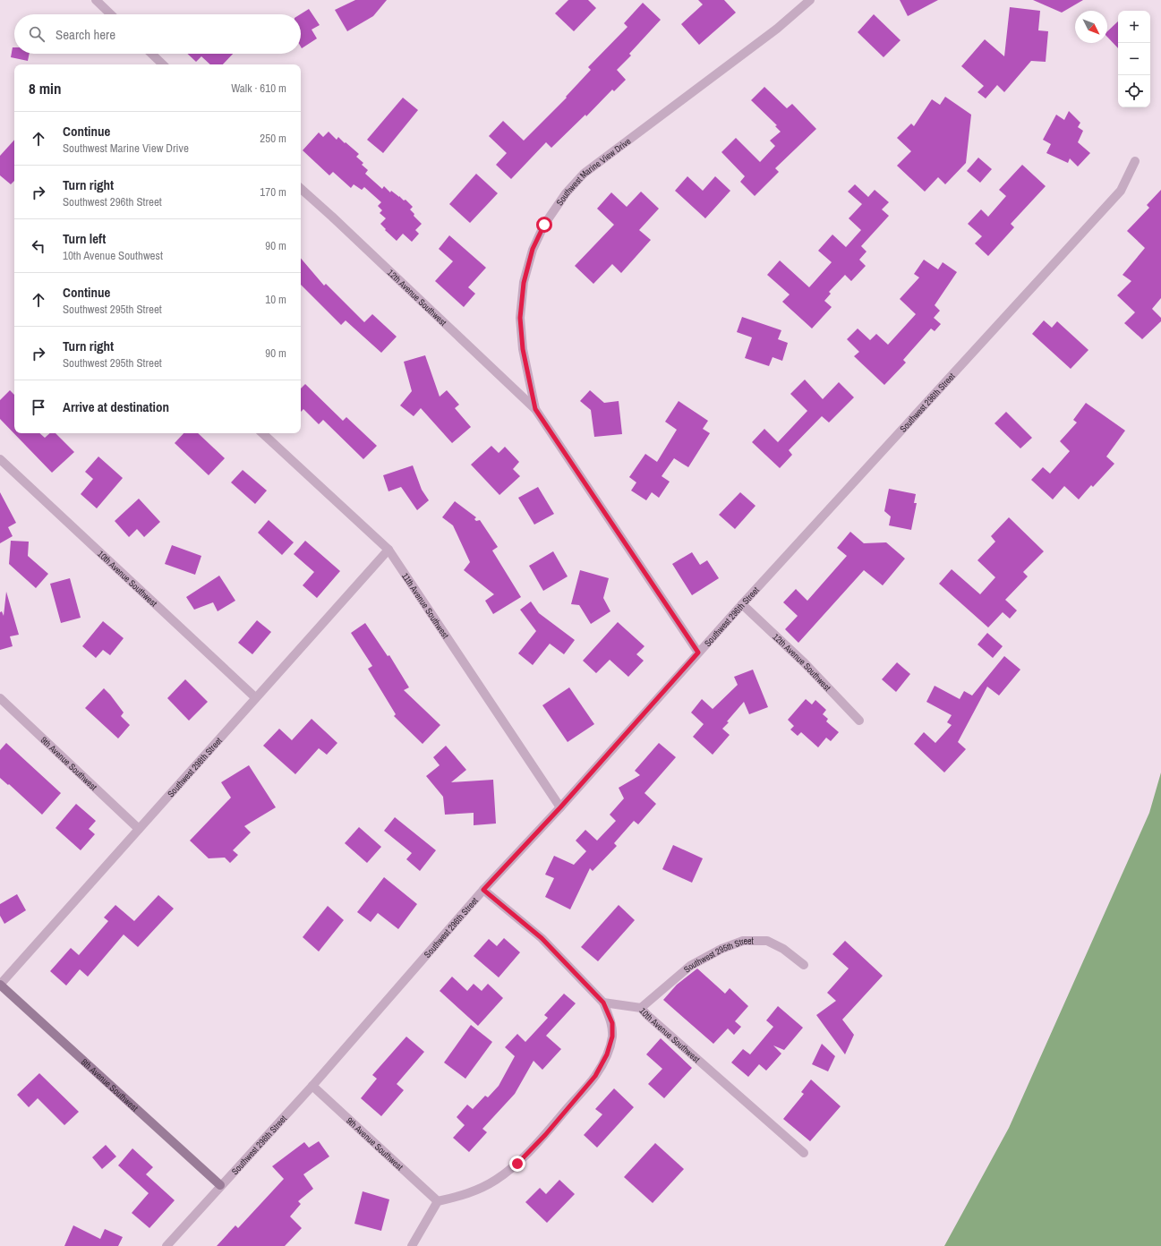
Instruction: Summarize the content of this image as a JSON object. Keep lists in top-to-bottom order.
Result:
{
  "streets": {
    "street": [
      "Southwest Marine View Drive",
      "12th Avenue Southwest",
      "Southwest 296th Street",
      "10th Avenue Southwest",
      "11th Avenue Southwest",
      "9th Avenue Southwest",
      "Southwest 298th Street",
      "Southwest 295th Street",
      "8th Avenue Southwest"
    ]
  },
  "crossings": [
    ["Southwest Marine View Drive", "12th Avenue Southwest"],
    ["Southwest Marine View Drive", "Southwest 296th Street"],
    ["12th Avenue Southwest", "Southwest 296th Street"],
    ["Southwest 296th Street", "11th Avenue Southwest"],
    ["Southwest 296th Street", "9th Avenue Southwest"],
    ["Southwest 296th Street", "8th Avenue Southwest"],
    ["10th Avenue Southwest", "Southwest 298th Street"],
    ["10th Avenue Southwest", "Southwest 295th Street"],
    ["11th Avenue Southwest", "Southwest 298th Street"],
    ["9th Avenue Southwest", "Southwest 298th Street"],
    ["Southwest 298th Street", "8th Avenue Southwest"]
  ],
  "north": "bottom right",
  "page": {
    "map_buttons": ["+", "−"],
    "search": "Search here",
    "heading": ["8 min", "Walk · 610 m"],
    "list": [
      ["Continue", "Southwest Marine View Drive", "250 m"],
      ["Turn right", "Southwest 296th Street", "170 m"],
      ["Turn left", "10th Avenue Southwest", "90 m"],
      ["Continue", "Southwest 295th Street", "10 m"],
      ["Turn right", "Southwest 295th Street", "90 m"],
      "Arrive at destination"
    ]
  }
}
